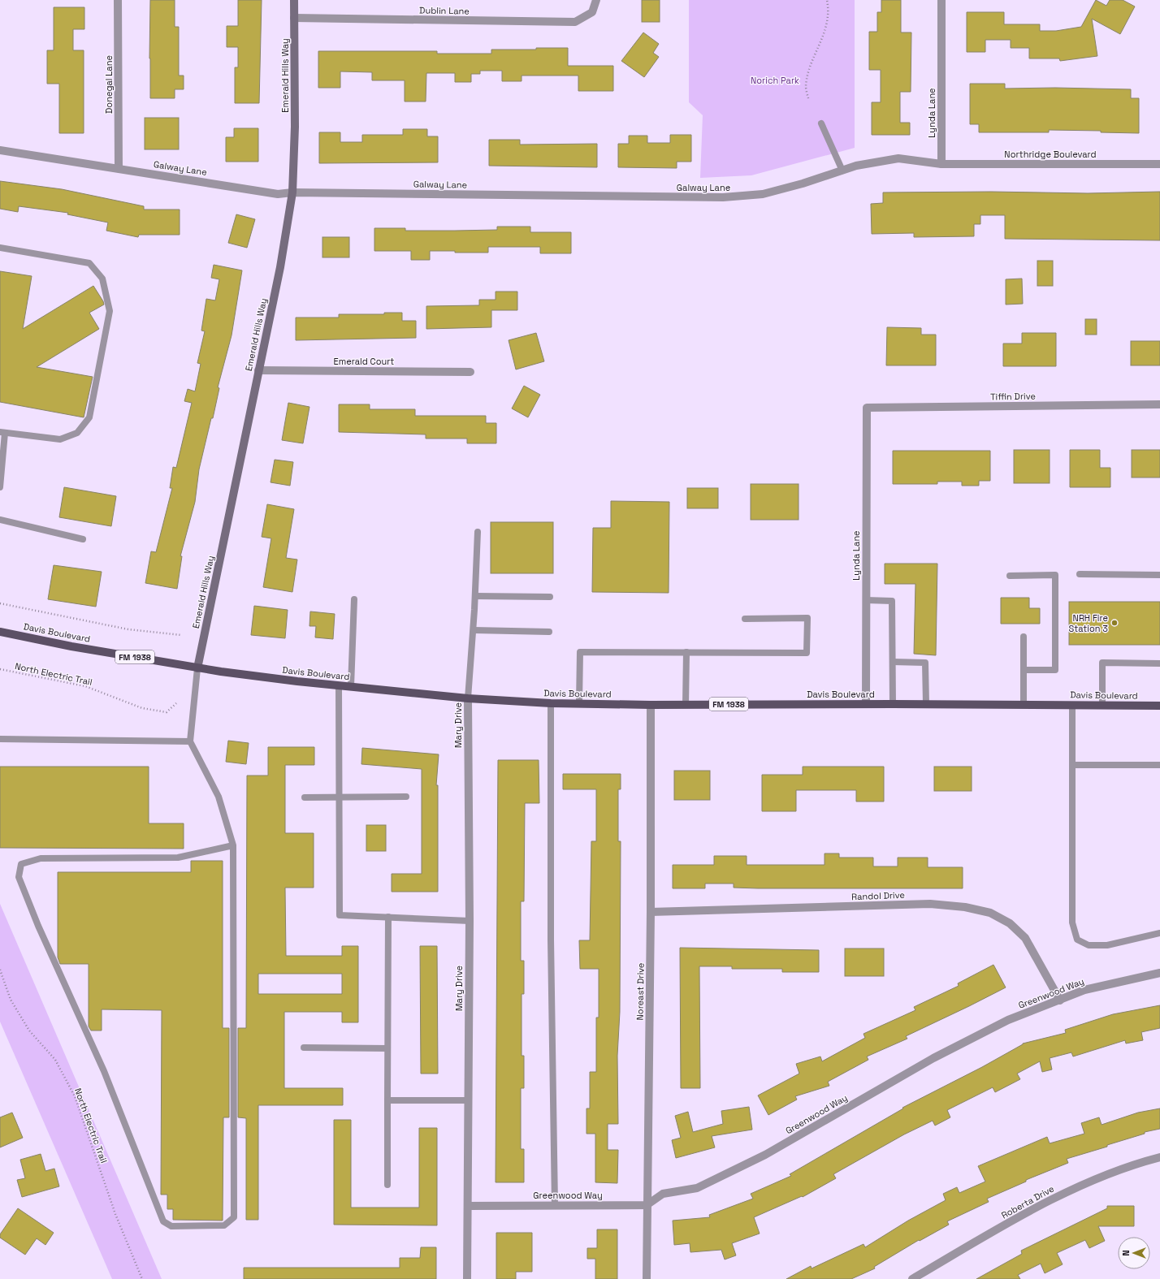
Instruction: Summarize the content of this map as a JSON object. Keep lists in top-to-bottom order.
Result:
{
  "streets": {
    "main road": ["Davis Boulevard", "FM 1938"],
    "street": [
      "Dublin Lane",
      "Emerald Hills Way",
      "Donegal Lane",
      "Lynda Lane",
      "Northridge Boulevard",
      "Galway Lane",
      "Emerald Court",
      "Tiffin Drive",
      "Mary Drive",
      "Randol Drive",
      "Noreast Drive",
      "Greenwood Way",
      "Roberta Drive"
    ],
    "path": ["North Electric Trail"]
  },
  "crossings": [
    ["Dublin Lane", "Emerald Hills Way"],
    ["Emerald Hills Way", "Galway Lane"],
    ["Emerald Hills Way", "Emerald Court"],
    ["Emerald Hills Way", "Davis Boulevard"],
    ["Donegal Lane", "Galway Lane"],
    ["Lynda Lane", "Northridge Boulevard"],
    ["Lynda Lane", "Galway Lane"],
    ["Lynda Lane", "Tiffin Drive"],
    ["Lynda Lane", "Davis Boulevard"],
    ["Northridge Boulevard", "Galway Lane"],
    ["Davis Boulevard", "Mary Drive"],
    ["Davis Boulevard", "Noreast Drive"],
    ["Mary Drive", "Greenwood Way"],
    ["Randol Drive", "Noreast Drive"],
    ["Randol Drive", "Greenwood Way"],
    ["Noreast Drive", "Greenwood Way"]
  ],
  "parks": ["Norich Park"],
  "places": ["NRH Fire Station 3"],
  "north": "left"
}
